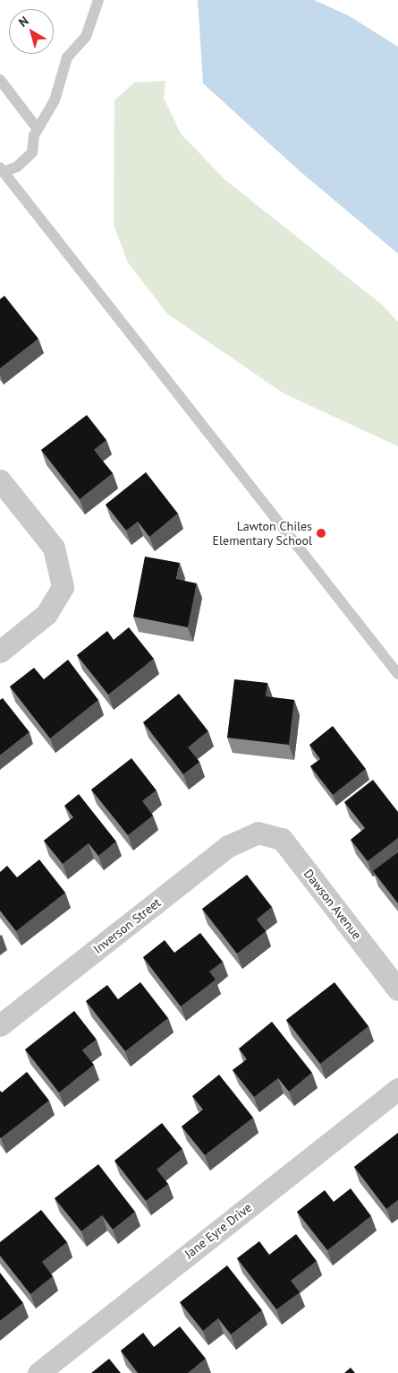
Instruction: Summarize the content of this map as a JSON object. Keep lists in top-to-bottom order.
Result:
{
  "streets": {
    "street": ["Dawson Avenue", "Inverson Street", "Jane Eyre Drive"]
  },
  "crossings": [
    ["Dawson Avenue", "Inverson Street"]
  ],
  "places": ["Lawton Chiles Elementary School"],
  "north": "top left"
}
